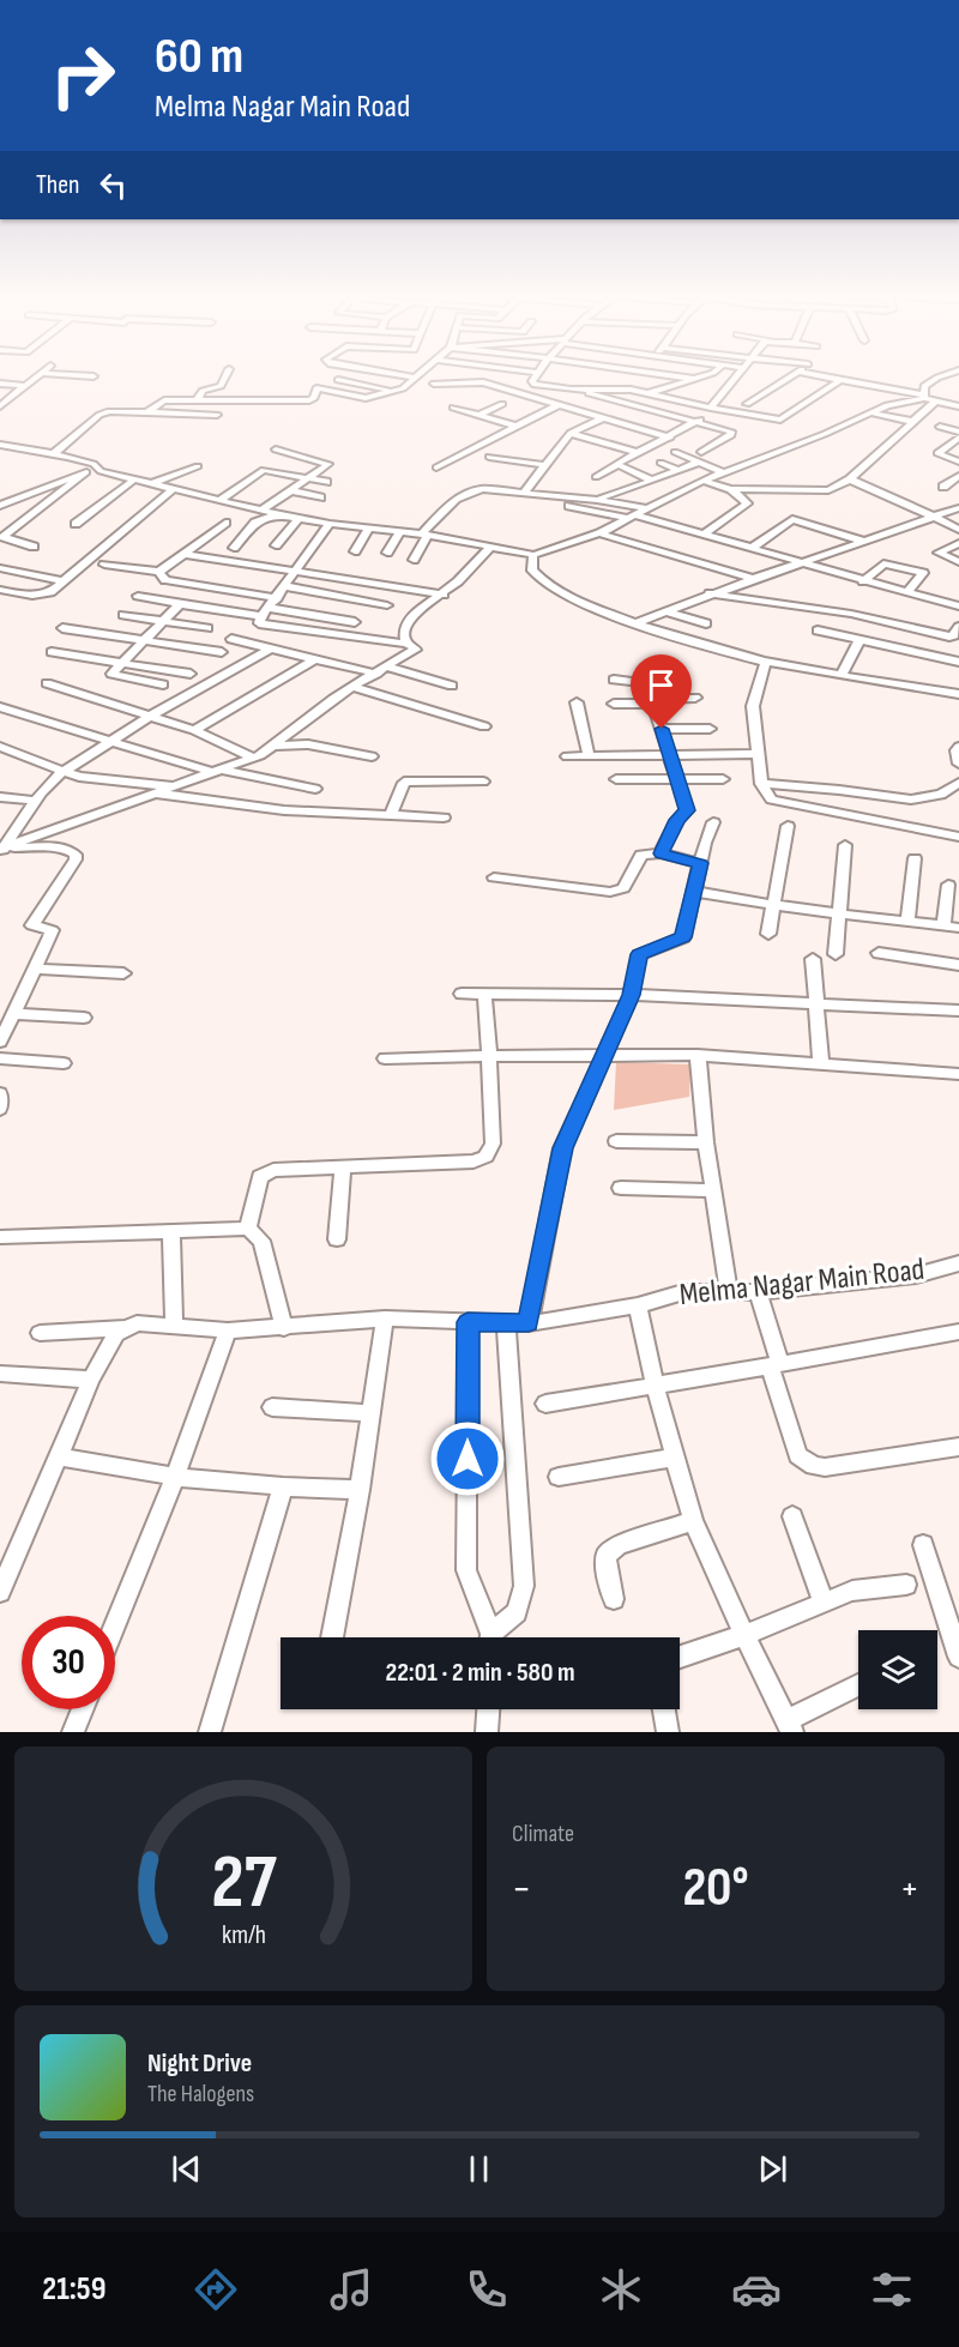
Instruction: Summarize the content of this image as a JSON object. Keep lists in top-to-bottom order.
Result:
{
  "streets": {
    "street": ["Melma Nagar Main Road"]
  },
  "page": {
    "turn": ["60 m", "Melma Nagar Main Road"],
    "then": "Then",
    "limit": "30",
    "trip": "22:01 · 2 min · 580 m",
    "tile": "Climate",
    "heat": ["−", "20°", "+"],
    "song": ["Night Drive", "The Halogens"],
    "tabs": "21:59",
    "gauge": ["27", "km/h"]
  }
}
